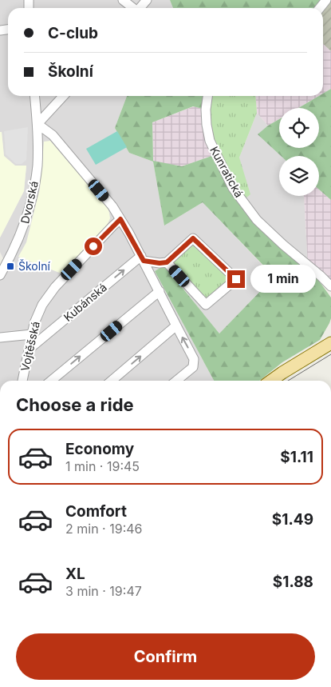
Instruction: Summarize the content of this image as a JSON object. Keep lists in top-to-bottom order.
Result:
{
  "streets": {
    "street": [
      "Kunratická",
      "Dvorská",
      "Kubánská",
      "Vojtěšská"
    ]
  },
  "crossings": [
    ["Kubánská", "Vojtěšská"]
  ],
  "places": {
    "transit": ["Školní"]
  },
  "page": {
    "banner": ["C-club", "Školní"],
    "bubble": "1 min",
    "heading": "Choose a ride",
    "list": [
      {
        "name": "Economy",
        "note": "1 min · 19:45",
        "value": "$1.11"
      },
      {
        "name": "Comfort",
        "note": "2 min · 19:46",
        "value": "$1.49"
      },
      {
        "name": "XL",
        "note": "3 min · 19:47",
        "value": "$1.88"
      }
    ],
    "buttons": "Confirm"
  }
}
